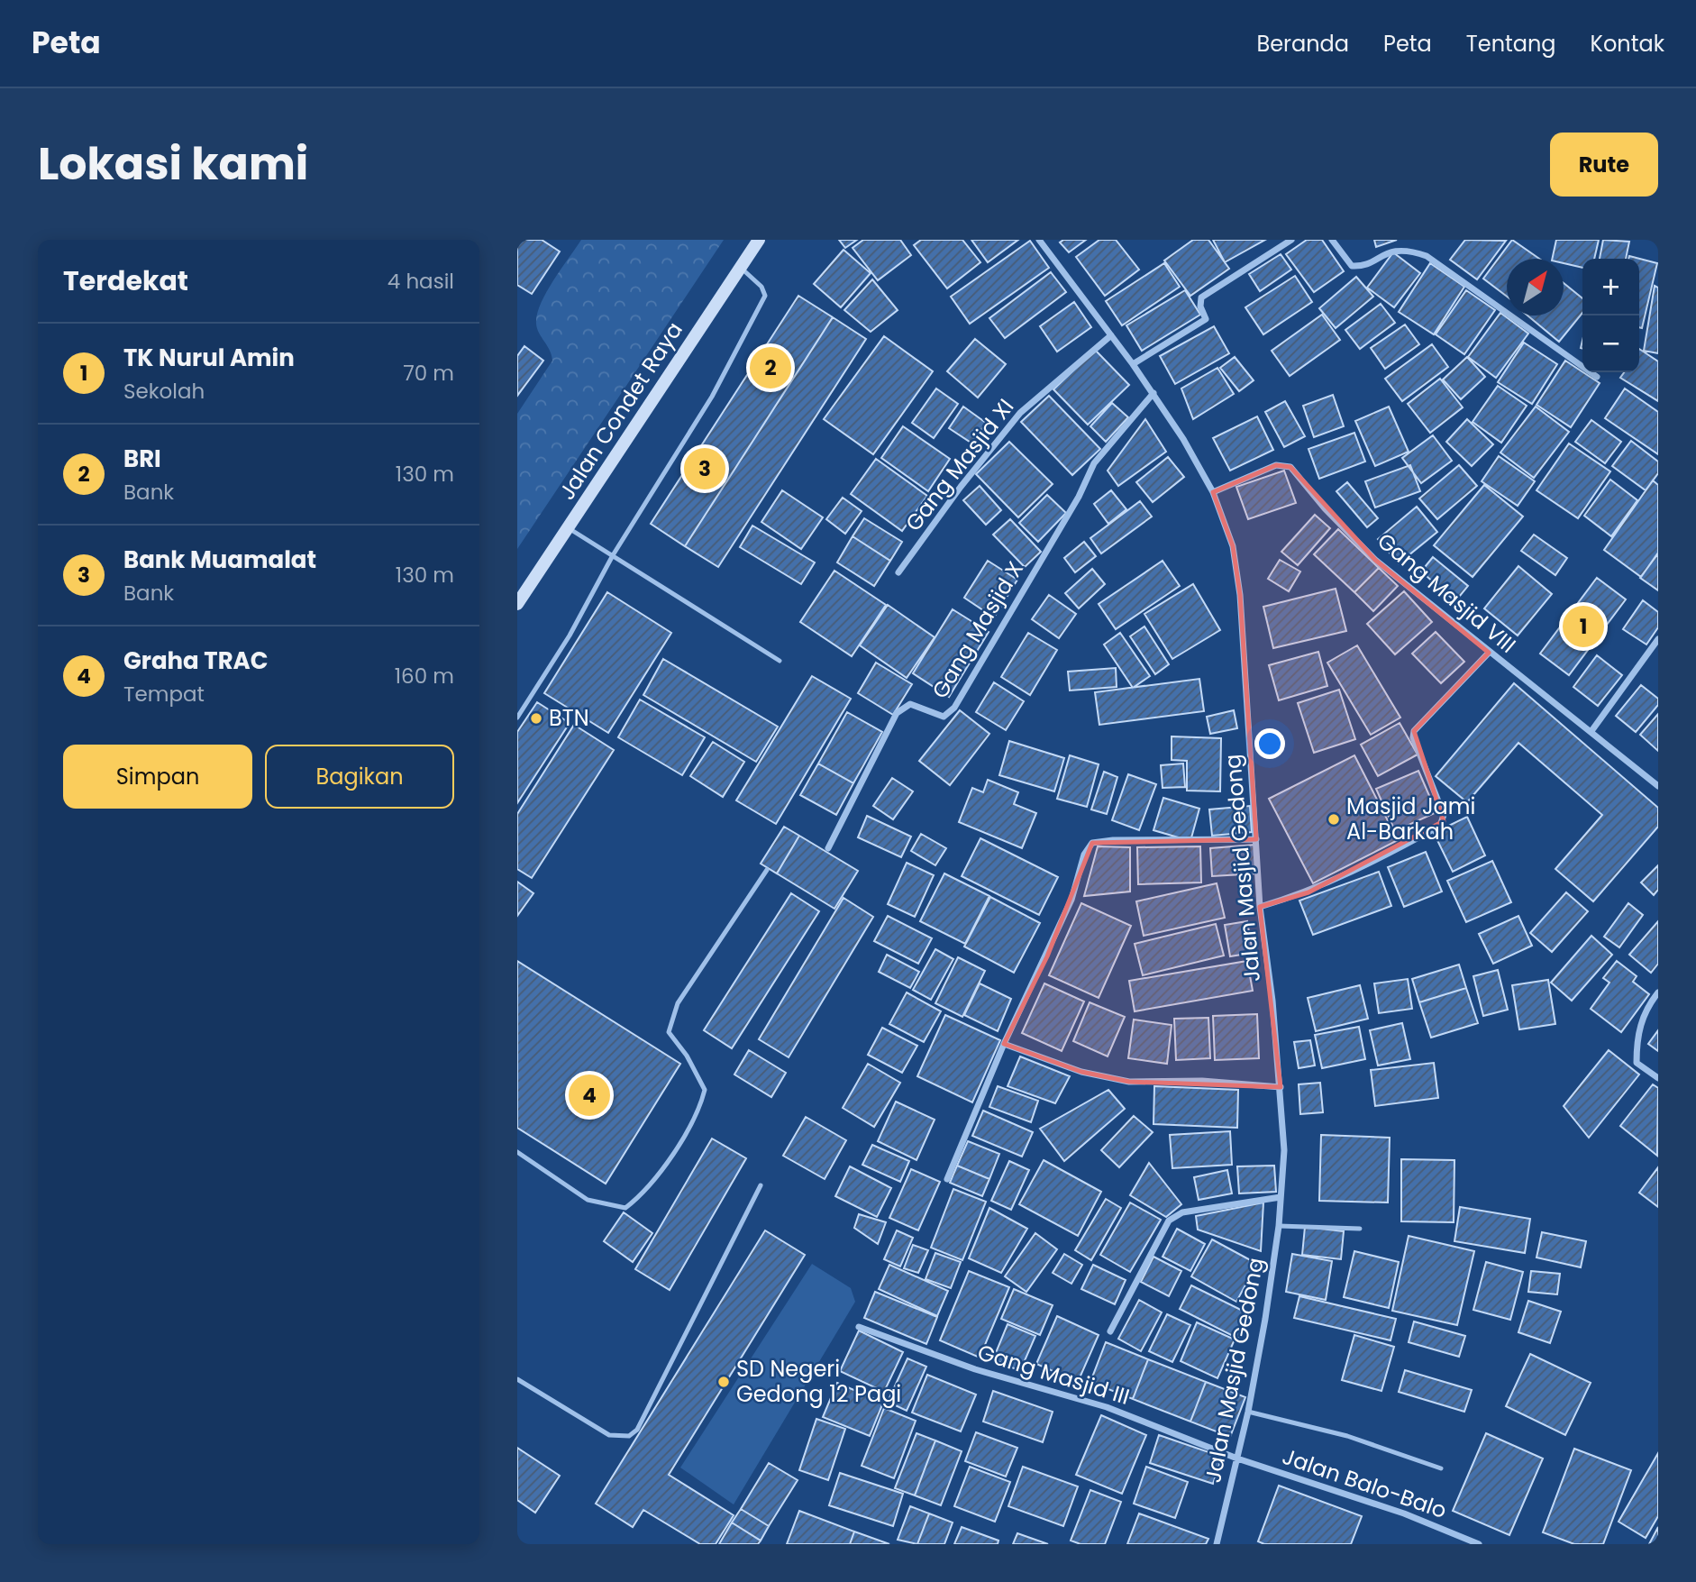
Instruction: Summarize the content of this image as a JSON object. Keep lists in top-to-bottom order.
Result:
{
  "streets": {
    "street": [
      "Jalan Condet Raya",
      "Gang Masjid XI",
      "Gang Masjid VIII",
      "Gang Masjid X",
      "Jalan Masjid Gedong",
      "Gang Masjid III",
      "Jalan Balo-Balo"
    ]
  },
  "crossings": [
    ["Gang Masjid XI", "Jalan Masjid Gedong"],
    ["Gang Masjid VIII", "Jalan Masjid Gedong"],
    ["Gang Masjid X", "Jalan Masjid Gedong"],
    ["Jalan Masjid Gedong", "Gang Masjid III"],
    ["Jalan Masjid Gedong", "Jalan Balo-Balo"],
    ["Gang Masjid III", "Jalan Balo-Balo"]
  ],
  "places": ["BTN", "Masjid Jami Al-Barkah", "SD Negeri Gedong 12 Pagi"],
  "north": "top right",
  "page": {
    "header": "Peta",
    "nav": [
      "Beranda",
      "Peta",
      "Tentang",
      "Kontak"
    ],
    "title": "Lokasi kami",
    "buttons": [
      "Rute",
      ["Simpan", "Bagikan"]
    ],
    "heading": ["Terdekat", "4 hasil"],
    "map_buttons": ["+", "−"],
    "list": [
      {
        "mark": "1",
        "name": "TK Nurul Amin",
        "note": "Sekolah",
        "value": "70 m"
      },
      {
        "mark": "2",
        "name": "BRI",
        "note": "Bank",
        "value": "130 m"
      },
      {
        "mark": "3",
        "name": "Bank Muamalat",
        "note": "Bank",
        "value": "130 m"
      },
      {
        "mark": "4",
        "name": "Graha TRAC",
        "note": "Tempat",
        "value": "160 m"
      }
    ],
    "pins": [
      "2",
      "3",
      "1",
      "4"
    ]
  }
}
